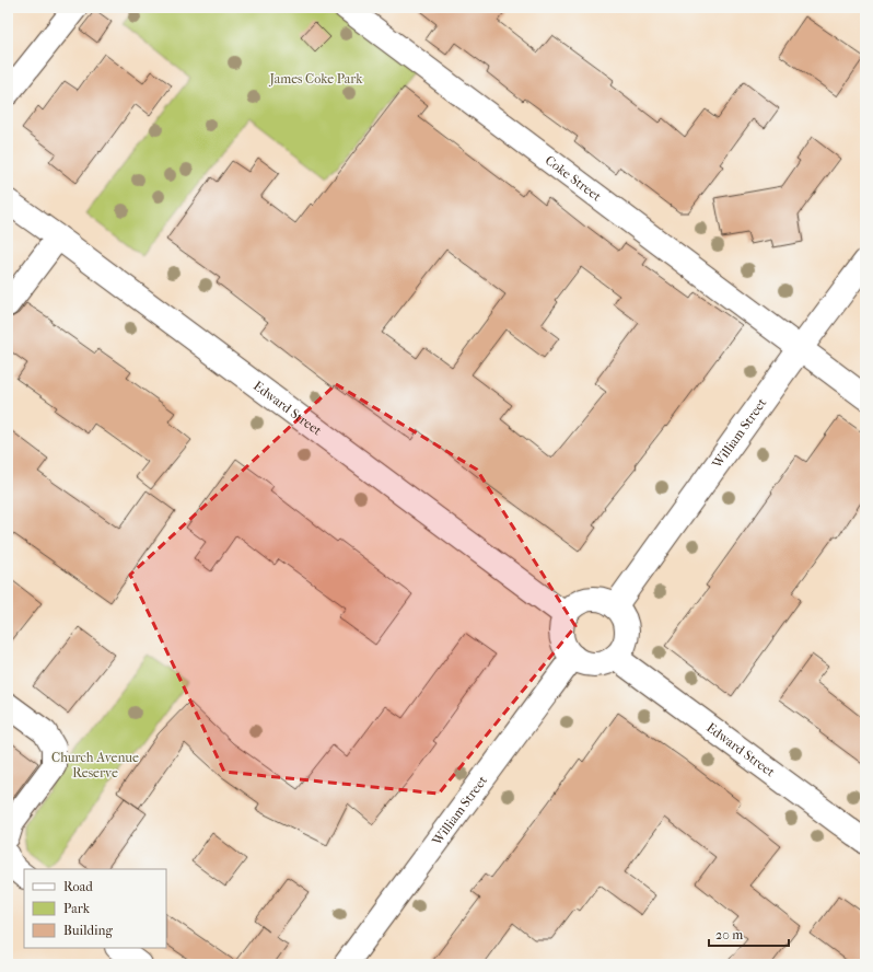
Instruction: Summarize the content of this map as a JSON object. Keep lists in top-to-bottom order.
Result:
{
  "streets": {
    "street": ["Coke Street", "Edward Street", "William Street"]
  },
  "crossings": [
    ["Coke Street", "William Street"],
    ["Edward Street", "William Street"]
  ],
  "parks": ["James Coke Park", "Church Avenue Reserve"],
  "legend": ["Road", "Park", "Building"],
  "scale_bar": "20 m"
}
